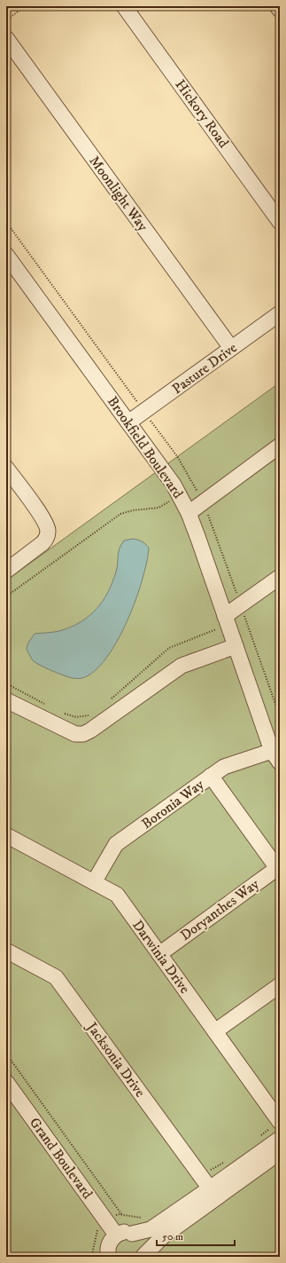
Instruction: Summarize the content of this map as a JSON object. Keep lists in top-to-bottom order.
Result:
{
  "streets": {
    "street": [
      "Hickory Road",
      "Moonlight Way",
      "Pasture Drive",
      "Brookfield Boulevard",
      "Boronia Way",
      "Doryanthes Way",
      "Darwinia Drive",
      "Jacksonia Drive",
      "Grand Boulevard"
    ]
  },
  "crossings": [
    ["Moonlight Way", "Pasture Drive"],
    ["Pasture Drive", "Brookfield Boulevard"],
    ["Brookfield Boulevard", "Boronia Way"],
    ["Boronia Way", "Darwinia Drive"],
    ["Doryanthes Way", "Darwinia Drive"]
  ],
  "scale_bar": "50 m"
}
